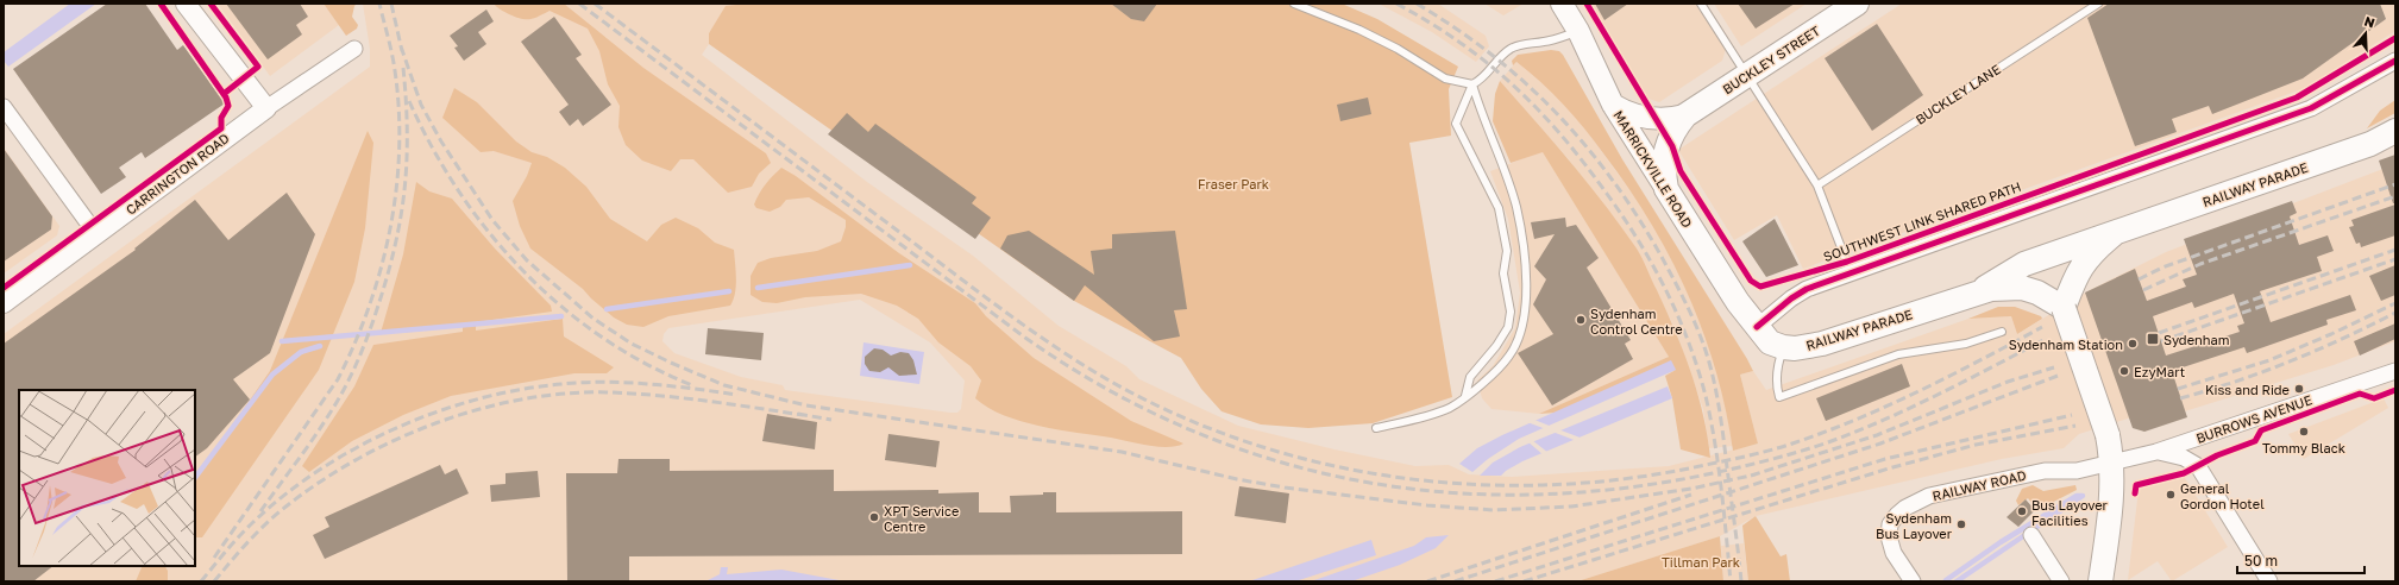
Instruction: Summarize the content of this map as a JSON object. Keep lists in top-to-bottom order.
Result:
{
  "streets": {
    "main road": ["BUCKLEY STREET", "MARRICKVILLE ROAD", "RAILWAY PARADE"],
    "street": ["CARRINGTON ROAD", "BURROWS AVENUE", "RAILWAY ROAD"],
    "lane": ["BUCKLEY LANE"],
    "cycle path": ["SOUTHWEST LINK SHARED PATH"]
  },
  "crossings": [
    ["BUCKLEY STREET", "MARRICKVILLE ROAD"],
    ["BURROWS AVENUE", "RAILWAY ROAD"]
  ],
  "parks": ["Fraser Park", "Tillman Park"],
  "places": {
    "other": [
      "Sydenham Control Centre",
      "Sydenham Station",
      "EzyMart",
      "Kiss and Ride",
      "Tommy Black",
      "General Gordon Hotel",
      "Bus Layover Facilities",
      "XPT Service Centre",
      "Sydenham Bus Layover"
    ],
    "transit": ["Sydenham"]
  },
  "scale_bar": "50 m",
  "north": "top"
}
